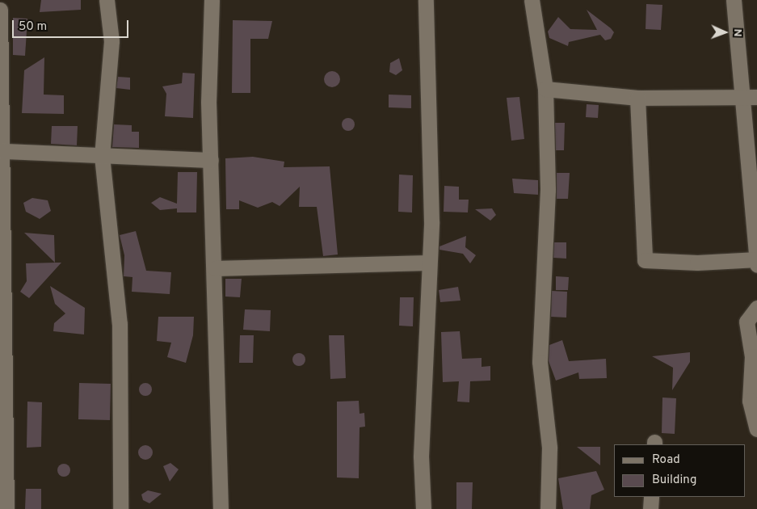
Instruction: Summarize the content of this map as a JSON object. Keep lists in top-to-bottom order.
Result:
{
  "legend": ["Road", "Building"],
  "scale_bar": "50 m",
  "north": "right"
}
